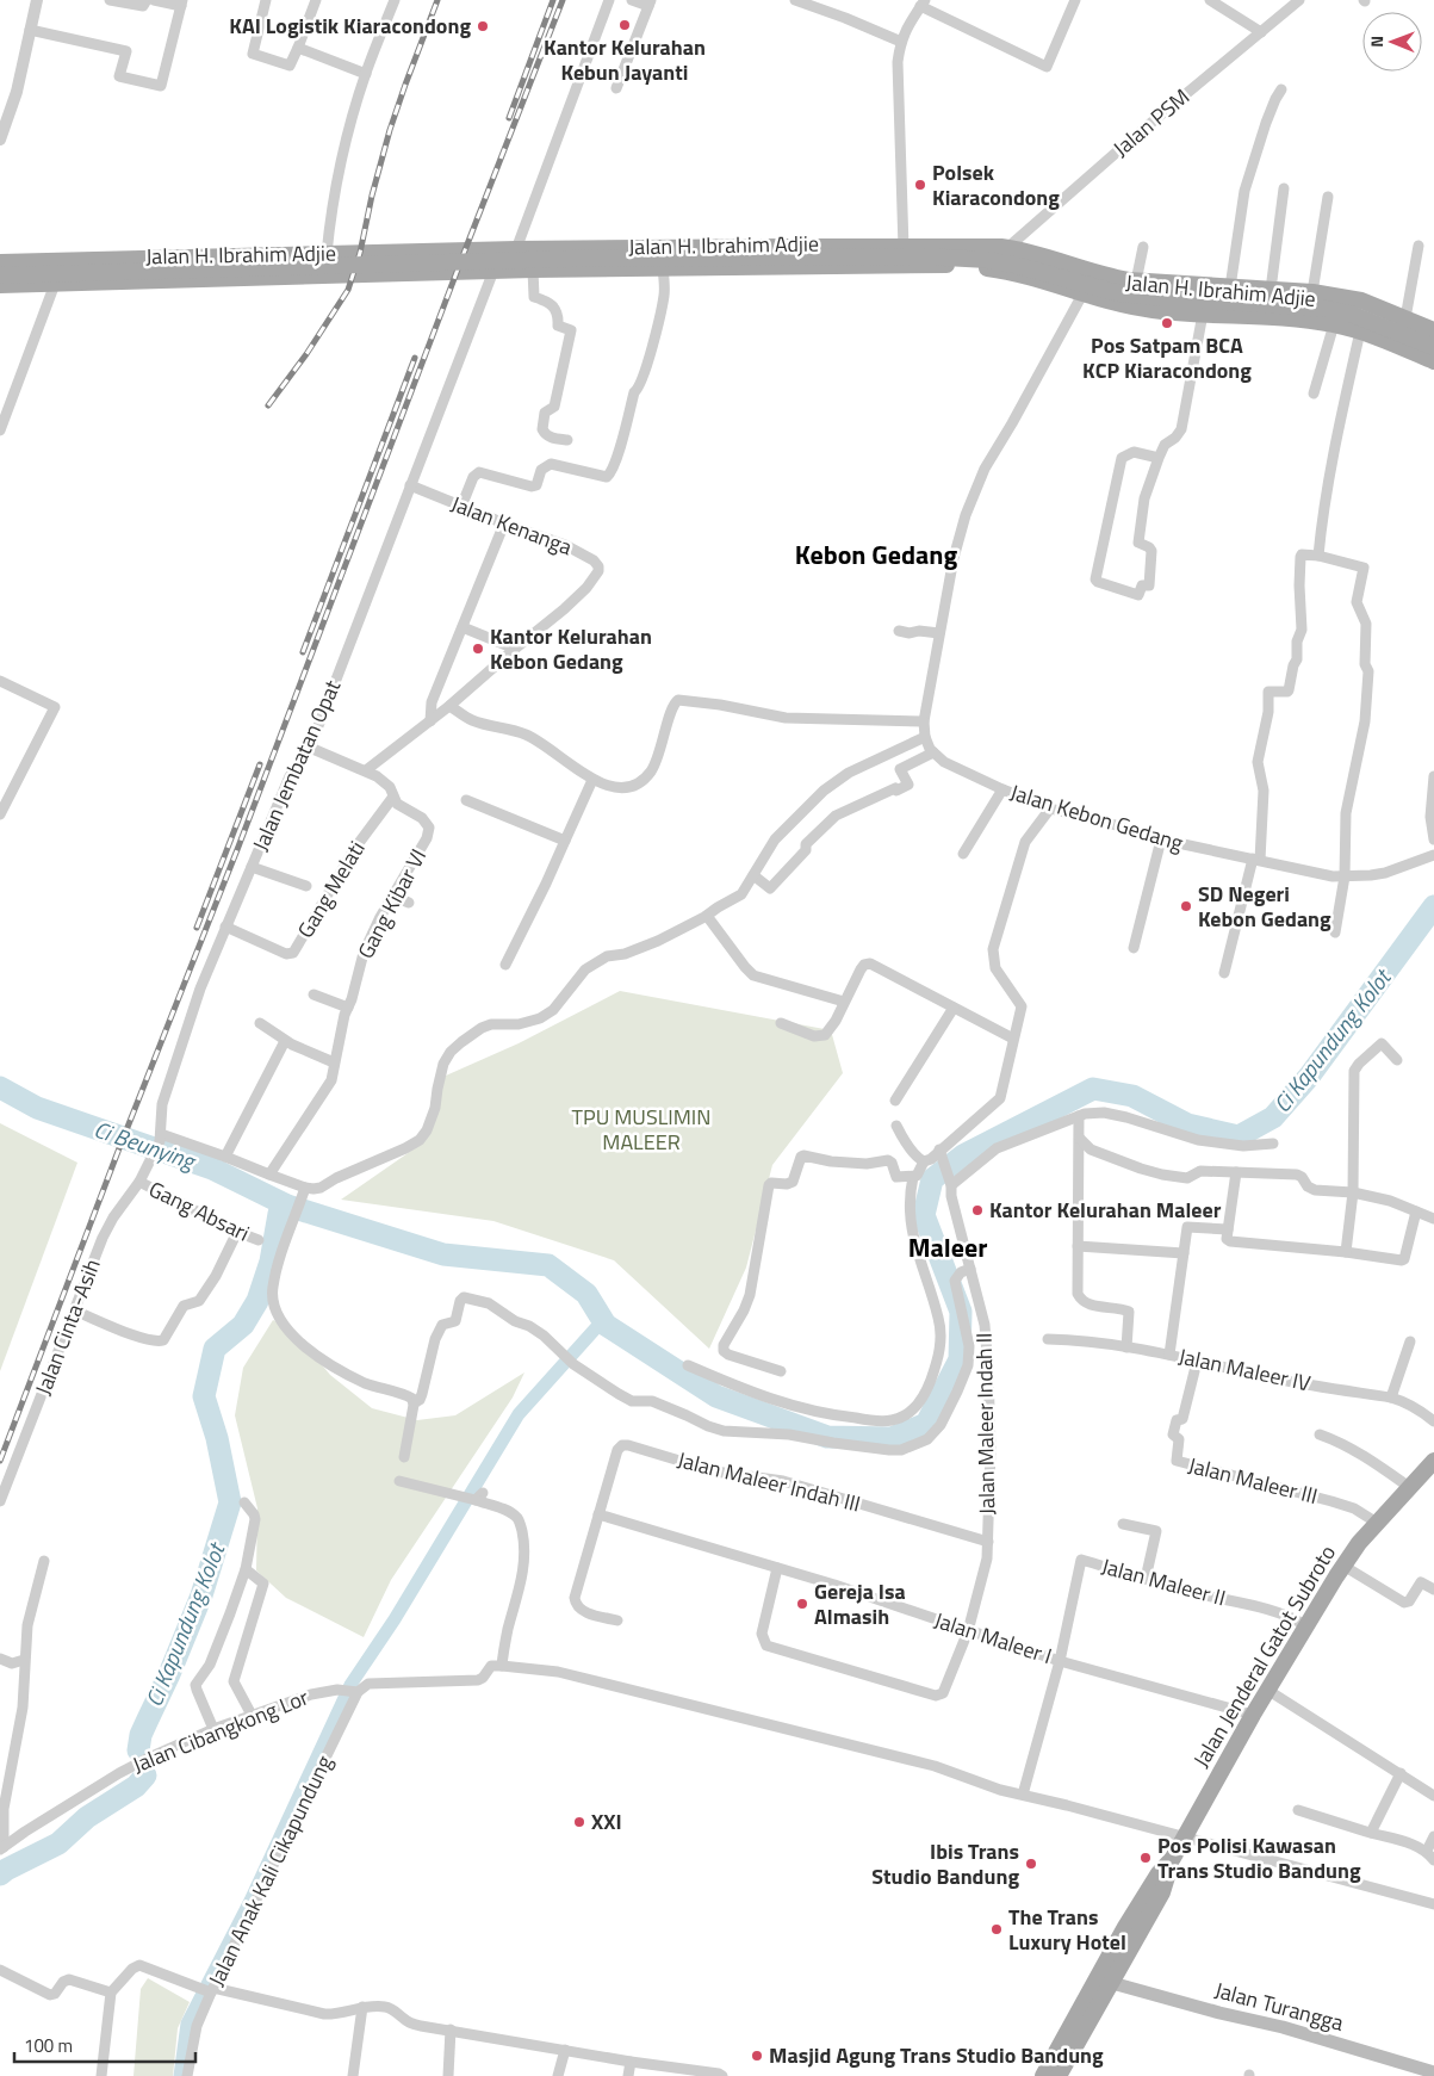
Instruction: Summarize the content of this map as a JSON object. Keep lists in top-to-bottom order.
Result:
{
  "streets": {
    "main road": ["Jalan H. Ibrahim Adjie", "Jalan Jenderal Gatot Subroto", "Jalan Turangga"],
    "street": [
      "Jalan PSM",
      "Jalan Kenanga",
      "Jalan Jembatan Opat",
      "Jalan Kebon Gedang",
      "Gang Melati",
      "Gang Kibar VI",
      "Gang Absari",
      "Jalan Cinta-Asih",
      "Jalan Maleer IV",
      "Jalan Maleer Indah II",
      "Jalan Maleer III",
      "Jalan Maleer Indah III",
      "Jalan Maleer II",
      "Jalan Maleer I",
      "Jalan Cibangkong Lor",
      "Jalan Anak Kali Cikapundung"
    ]
  },
  "crossings": [
    ["Jalan PSM", "Jalan H. Ibrahim Adjie"],
    ["Jalan H. Ibrahim Adjie", "Jalan Jembatan Opat"],
    ["Jalan H. Ibrahim Adjie", "Jalan Kebon Gedang"],
    ["Jalan Kenanga", "Jalan Jembatan Opat"],
    ["Jalan Jembatan Opat", "Gang Melati"],
    ["Jalan Jembatan Opat", "Jalan Cinta-Asih"],
    ["Gang Melati", "Gang Kibar VI"],
    ["Gang Absari", "Jalan Cinta-Asih"],
    ["Jalan Maleer IV", "Jalan Maleer III"],
    ["Jalan Maleer Indah II", "Jalan Maleer Indah III"],
    ["Jalan Maleer Indah II", "Jalan Maleer I"],
    ["Jalan Maleer III", "Jalan Jenderal Gatot Subroto"],
    ["Jalan Maleer Indah III", "Jalan Maleer I"],
    ["Jalan Maleer II", "Jalan Maleer I"],
    ["Jalan Maleer II", "Jalan Jenderal Gatot Subroto"],
    ["Jalan Maleer I", "Jalan Jenderal Gatot Subroto"],
    ["Jalan Jenderal Gatot Subroto", "Jalan Turangga"],
    ["Jalan Cibangkong Lor", "Jalan Anak Kali Cikapundung"]
  ],
  "districts": ["Kebon Gedang", "Maleer"],
  "water": ["Ci Kapundung Kolot", "Ci Beunying"],
  "parks": ["TPU MUSLIMIN MALEER"],
  "places": [
    "Kantor Kelurahan Kebun Jayanti",
    "KAI Logistik Kiaracondong",
    "Polsek Kiaracondong",
    "Pos Satpam BCA KCP Kiaracondong",
    "Kantor Kelurahan Kebon Gedang",
    "SD Negeri Kebon Gedang",
    "Kantor Kelurahan Maleer",
    "Gereja Isa Almasih",
    "XXI",
    "Pos Polisi Kawasan Trans Studio Bandung",
    "Ibis Trans Studio Bandung",
    "The Trans Luxury Hotel",
    "Masjid Agung Trans Studio Bandung"
  ],
  "scale_bar": "100 m",
  "north": "left"
}
